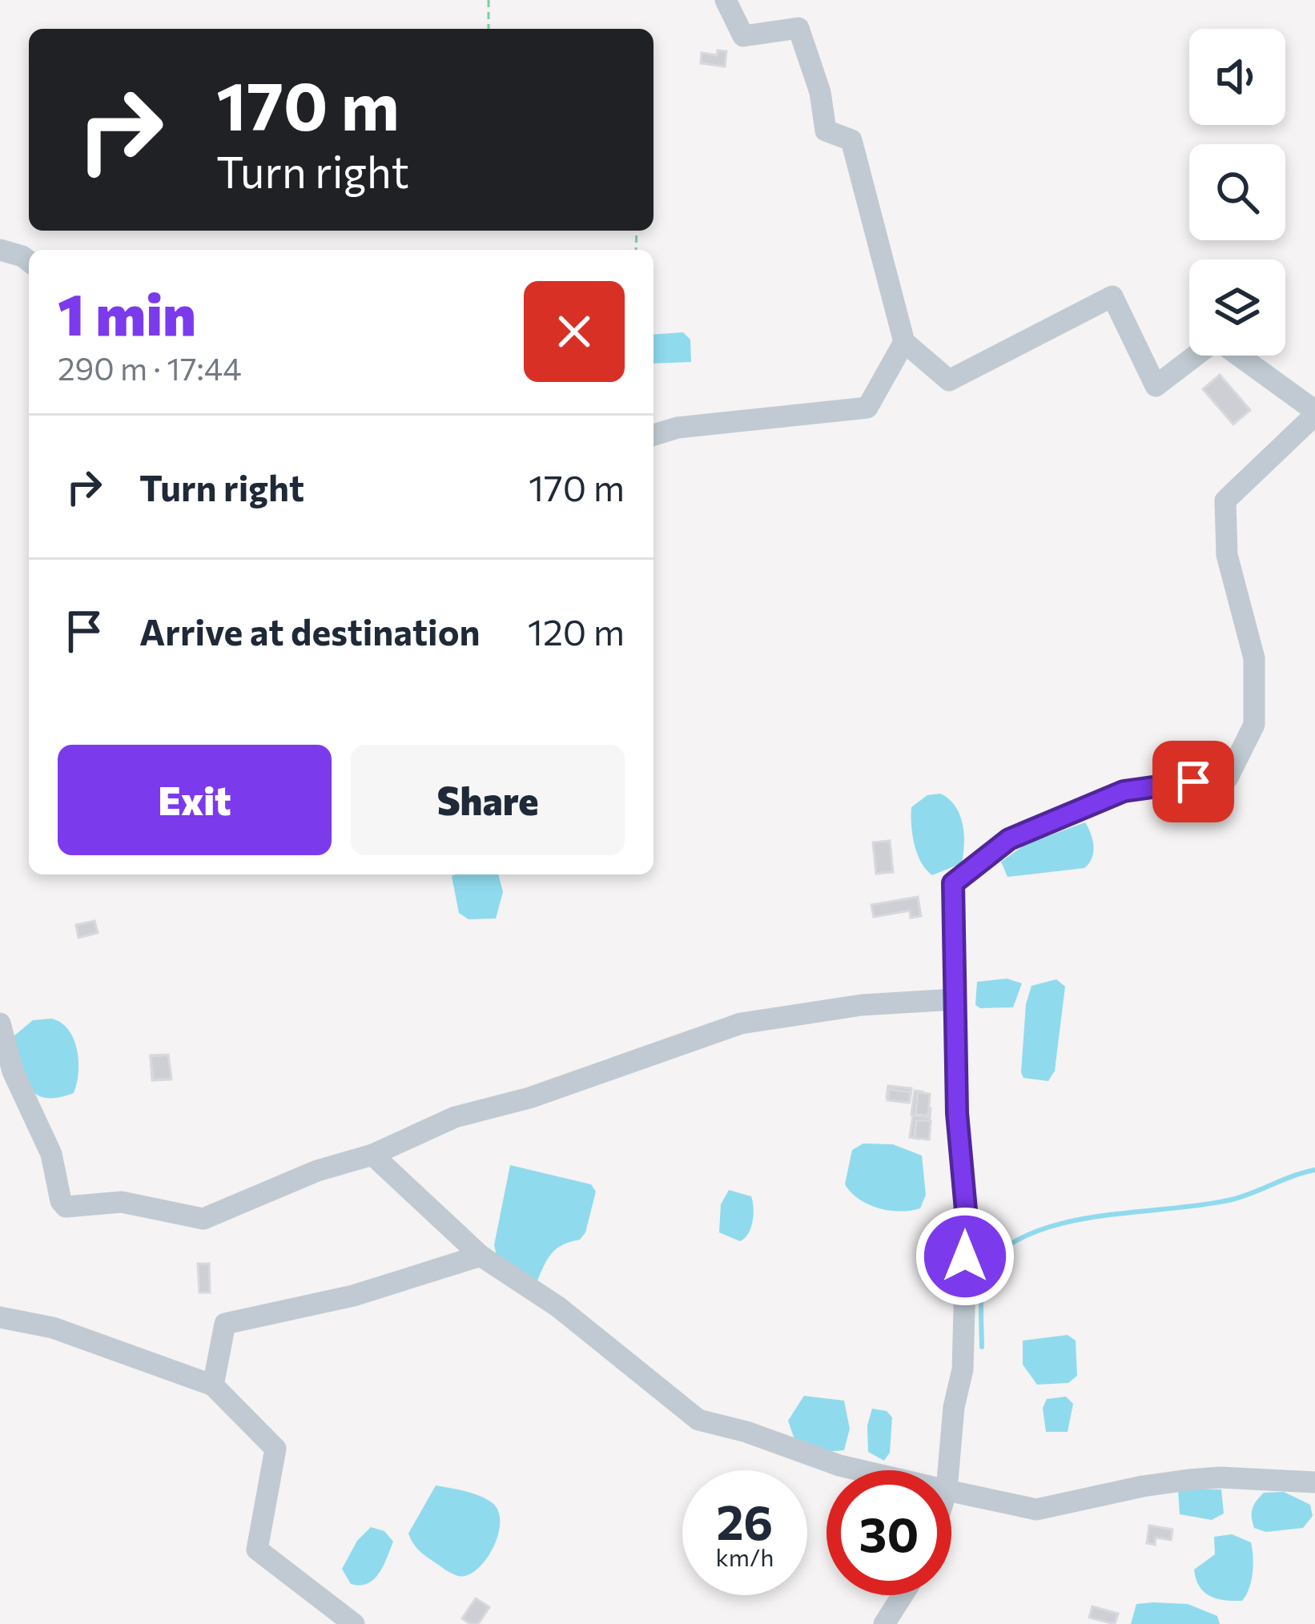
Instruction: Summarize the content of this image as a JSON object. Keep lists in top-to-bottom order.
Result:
{
  "page": {
    "turn": ["170 m", "Turn right"],
    "heading": ["1 min", "290 m · 17:44"],
    "list": [
      {
        "name": "Turn right",
        "value": "170 m"
      },
      {
        "name": "Arrive at destination",
        "value": "120 m"
      }
    ],
    "buttons": ["Exit", "Share"],
    "speed": "26 km/h",
    "limit": "30"
  }
}
